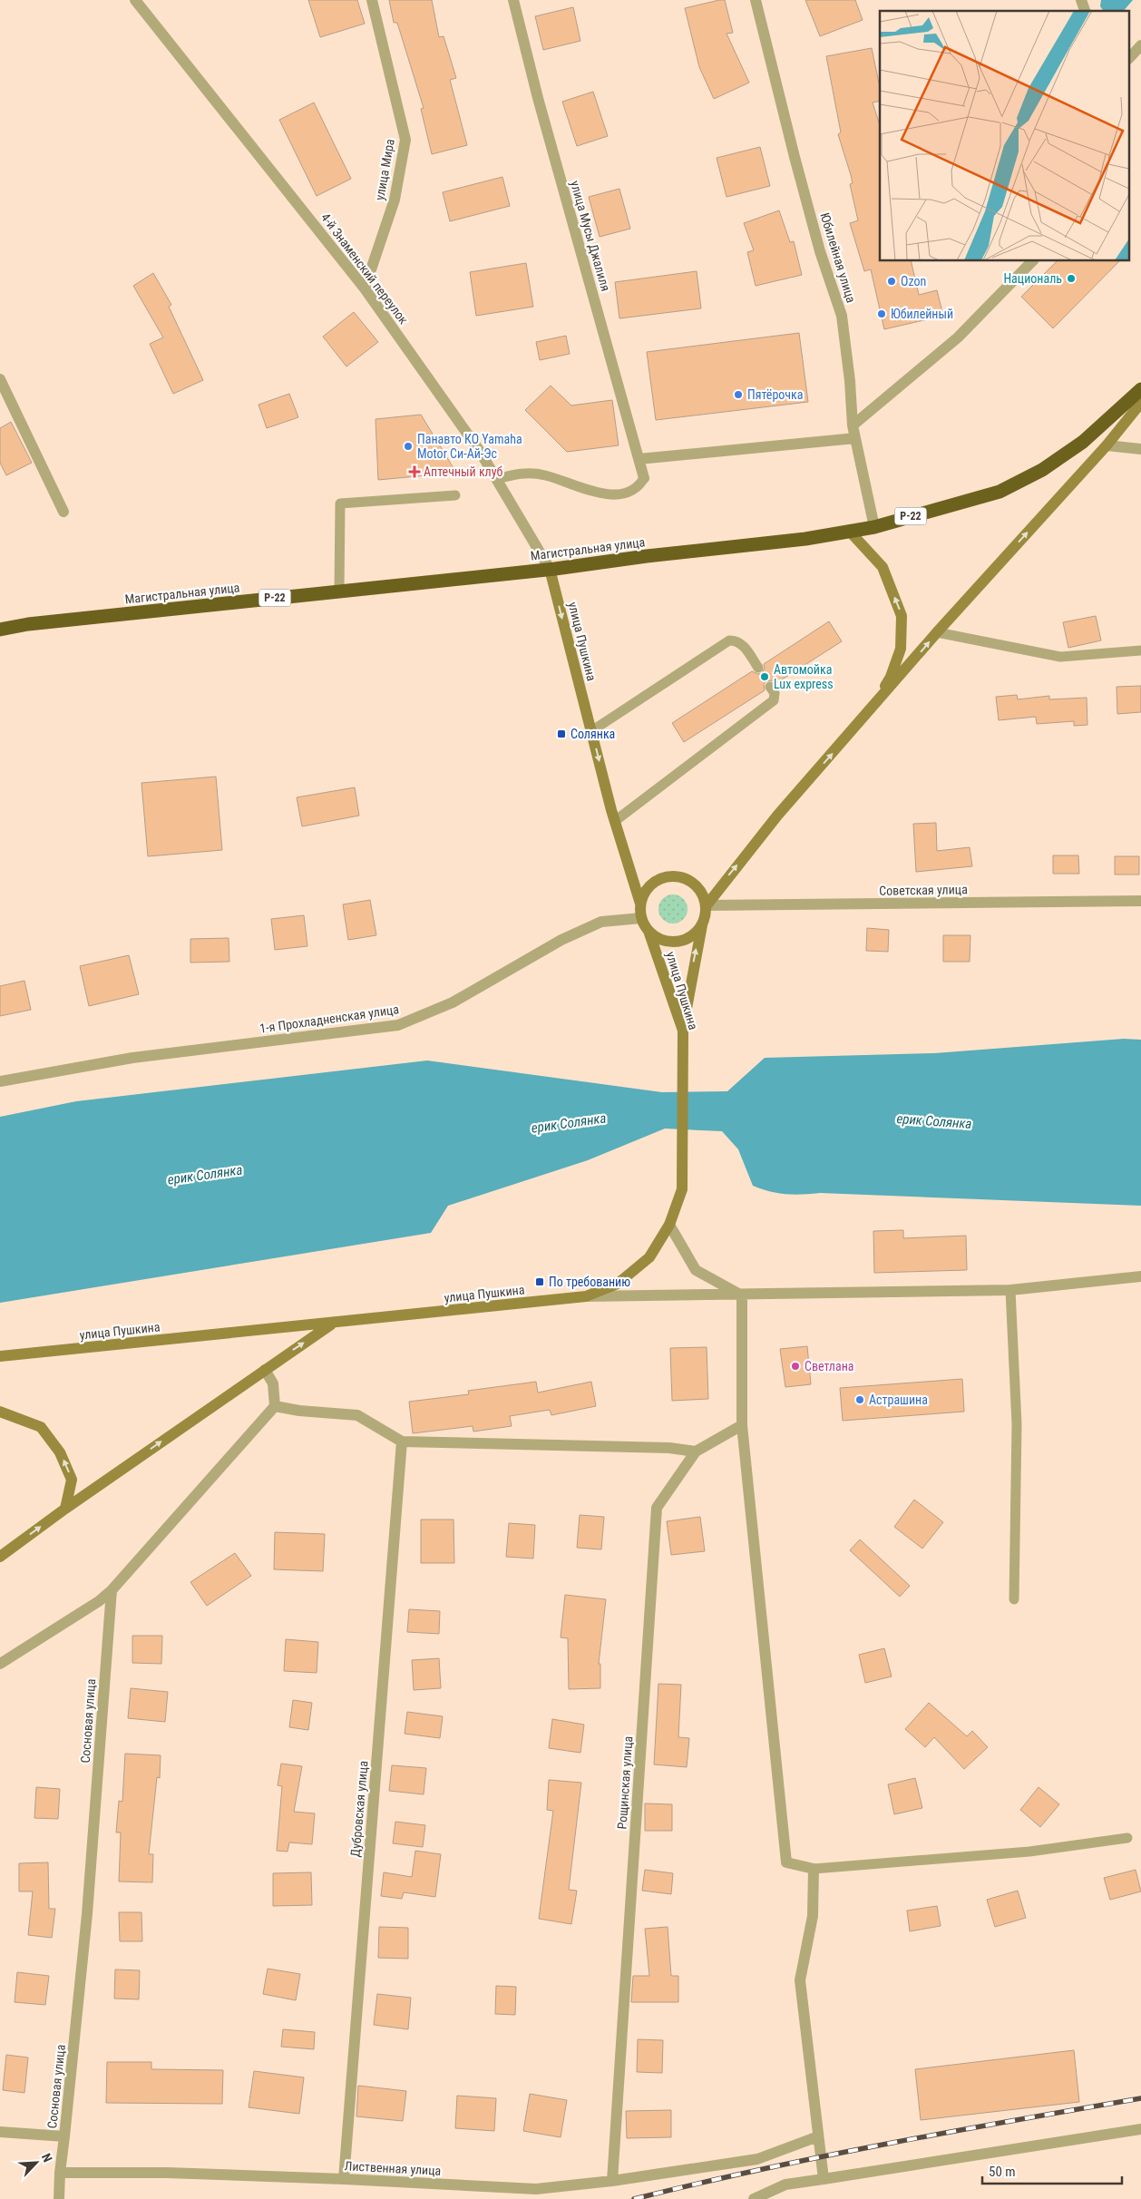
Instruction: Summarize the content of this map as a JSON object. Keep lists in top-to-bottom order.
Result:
{
  "streets": {
    "highway": ["Р-22", "Магистральная улица"],
    "main road": ["улица Пушкина"],
    "street": [
      "улица Мира",
      "улица Мусы Джалиля",
      "Юбилейная улица",
      "4-й Знаменский переулок",
      "Советская улица",
      "1-я Прохладненская улица",
      "Сосновая улица",
      "Рощинская улица",
      "Дубровская улица",
      "Лиственная улица"
    ]
  },
  "crossings": [
    ["улица Мира", "4-й Знаменский переулок"],
    ["Юбилейная улица", "Магистральная улица"],
    ["4-й Знаменский переулок", "Магистральная улица"],
    ["4-й Знаменский переулок", "улица Пушкина"],
    ["Магистральная улица", "улица Пушкина"],
    ["улица Пушкина", "Советская улица"],
    ["улица Пушкина", "1-я Прохладненская улица"],
    ["Советская улица", "1-я Прохладненская улица"],
    ["Рощинская улица", "Лиственная улица"],
    ["Дубровская улица", "Лиственная улица"]
  ],
  "water": ["ерик Солянка"],
  "places": {
    "other": [
      "Националь",
      "Ozon",
      "Юбилейный",
      "Пятёрочка",
      "Панавто КО Yamaha Motor Си-Ай-Эс",
      "Автомойка Lux express",
      "Светлана",
      "Астрашина"
    ],
    "health": ["Аптечный клуб"],
    "transit": ["Солянка", "По требованию"]
  },
  "scale_bar": "50 m",
  "north": "top right"
}
